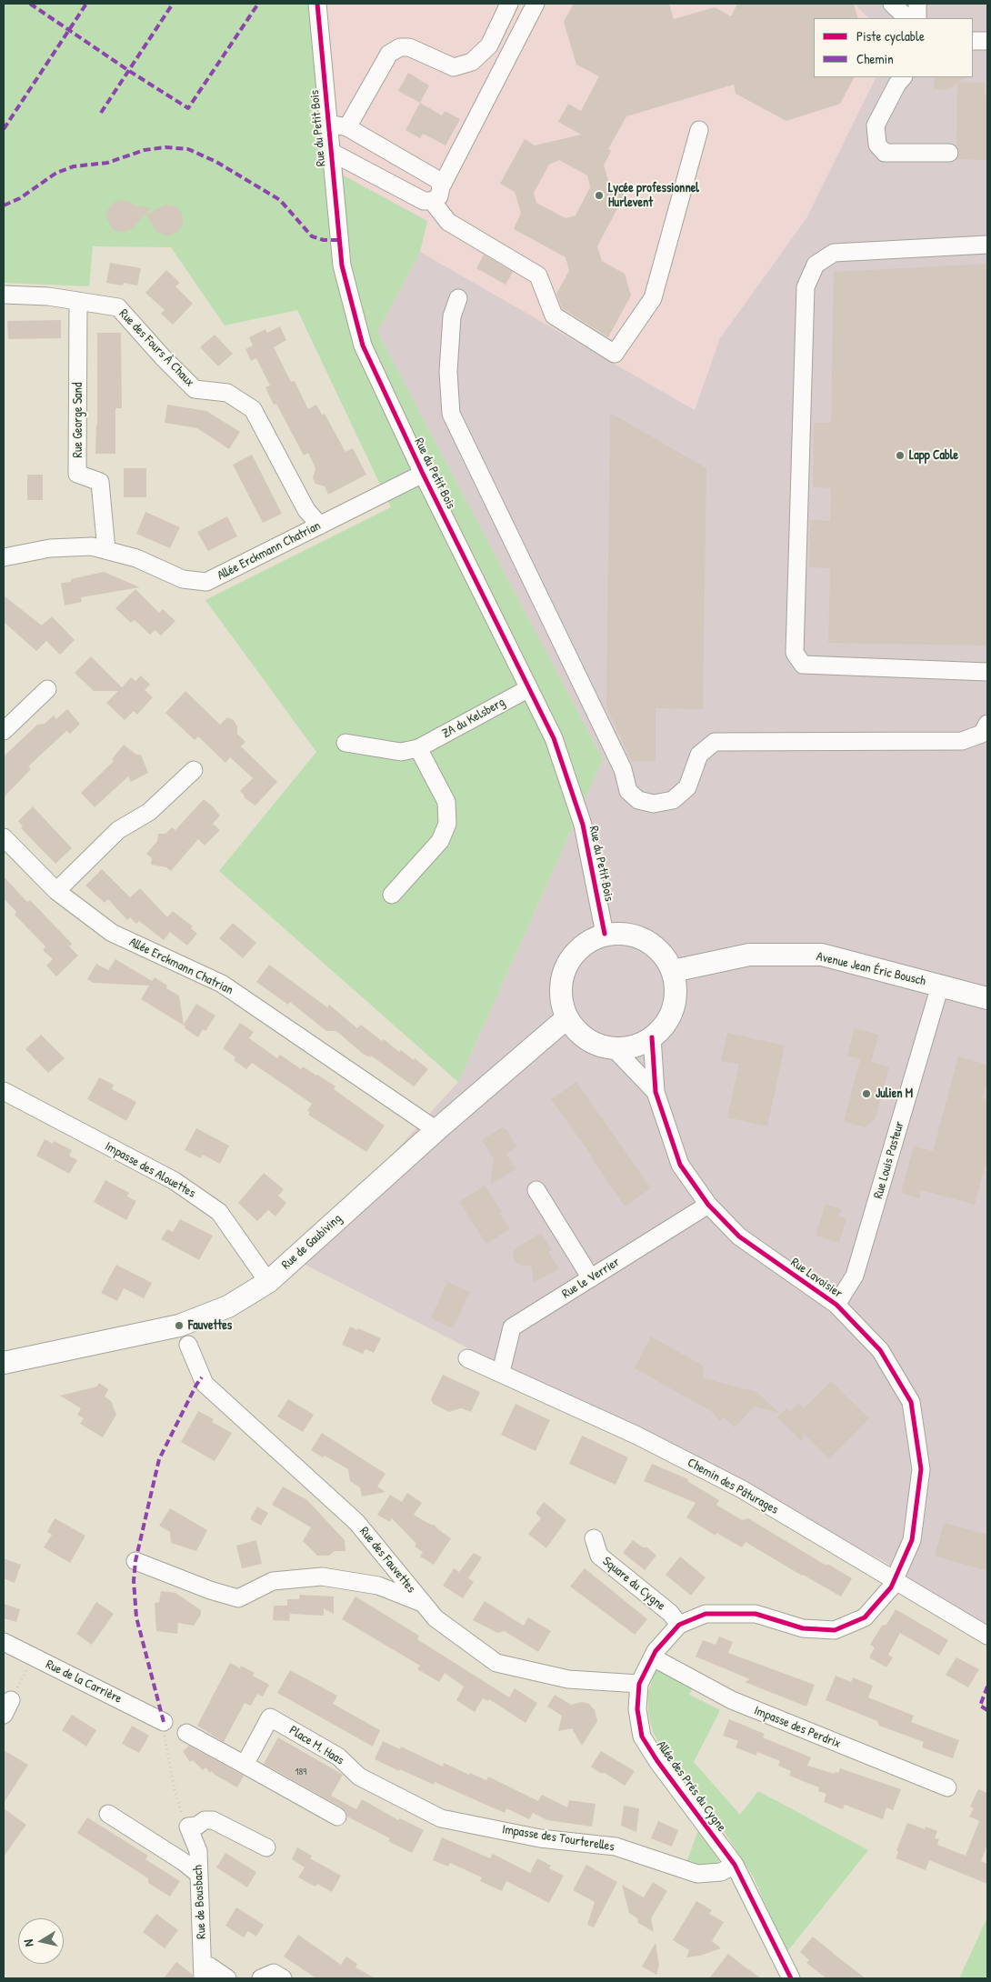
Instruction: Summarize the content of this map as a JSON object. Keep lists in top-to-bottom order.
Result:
{
  "streets": {
    "main road": ["Avenue Jean Éric Bousch", "Rue de Gaubiving"],
    "street": [
      "Rue du Petit Bois",
      "Rue des Fours À Chaux",
      "Rue George Sand",
      "Allée Erckmann Chatrian",
      "ZA du Kelsberg",
      "Rue Louis Pasteur",
      "Impasse des Alouettes",
      "Rue le Verrier",
      "Rue Lavoisier",
      "Chemin des Pâturages",
      "Rue des Fauvettes",
      "Square du Cygne",
      "Rue de la Carrière",
      "Impasse des Perdrix",
      "Place M. Haas",
      "Allée des Prés du Cygne",
      "Impasse des Tourterelles",
      "Rue de Bousbach"
    ]
  },
  "crossings": [
    ["Rue du Petit Bois", "Allée Erckmann Chatrian"],
    ["Rue du Petit Bois", "ZA du Kelsberg"],
    ["Rue du Petit Bois", "Avenue Jean Éric Bousch"],
    ["Rue du Petit Bois", "Rue de Gaubiving"],
    ["Rue du Petit Bois", "Rue Lavoisier"],
    ["Rue des Fours À Chaux", "Rue George Sand"],
    ["Rue des Fours À Chaux", "Allée Erckmann Chatrian"],
    ["Rue George Sand", "Allée Erckmann Chatrian"],
    ["Allée Erckmann Chatrian", "Rue de Gaubiving"],
    ["Avenue Jean Éric Bousch", "Rue Louis Pasteur"],
    ["Avenue Jean Éric Bousch", "Rue de Gaubiving"],
    ["Avenue Jean Éric Bousch", "Rue Lavoisier"],
    ["Rue Louis Pasteur", "Rue Lavoisier"],
    ["Impasse des Alouettes", "Rue de Gaubiving"],
    ["Rue de Gaubiving", "Rue Lavoisier"],
    ["Rue le Verrier", "Rue Lavoisier"],
    ["Rue le Verrier", "Chemin des Pâturages"],
    ["Rue Lavoisier", "Chemin des Pâturages"],
    ["Rue Lavoisier", "Allée des Prés du Cygne"],
    ["Chemin des Pâturages", "Allée des Prés du Cygne"],
    ["Rue des Fauvettes", "Allée des Prés du Cygne"],
    ["Square du Cygne", "Allée des Prés du Cygne"],
    ["Impasse des Perdrix", "Allée des Prés du Cygne"],
    ["Place M. Haas", "Impasse des Tourterelles"],
    ["Allée des Prés du Cygne", "Impasse des Tourterelles"]
  ],
  "places": [
    "Lycée professionnel Hurlevent",
    "Lapp Cable",
    "Julien M",
    "Fauvettes"
  ],
  "house_numbers": ["189"],
  "legend": ["Piste cyclable", "Chemin"],
  "north": "left"
}
